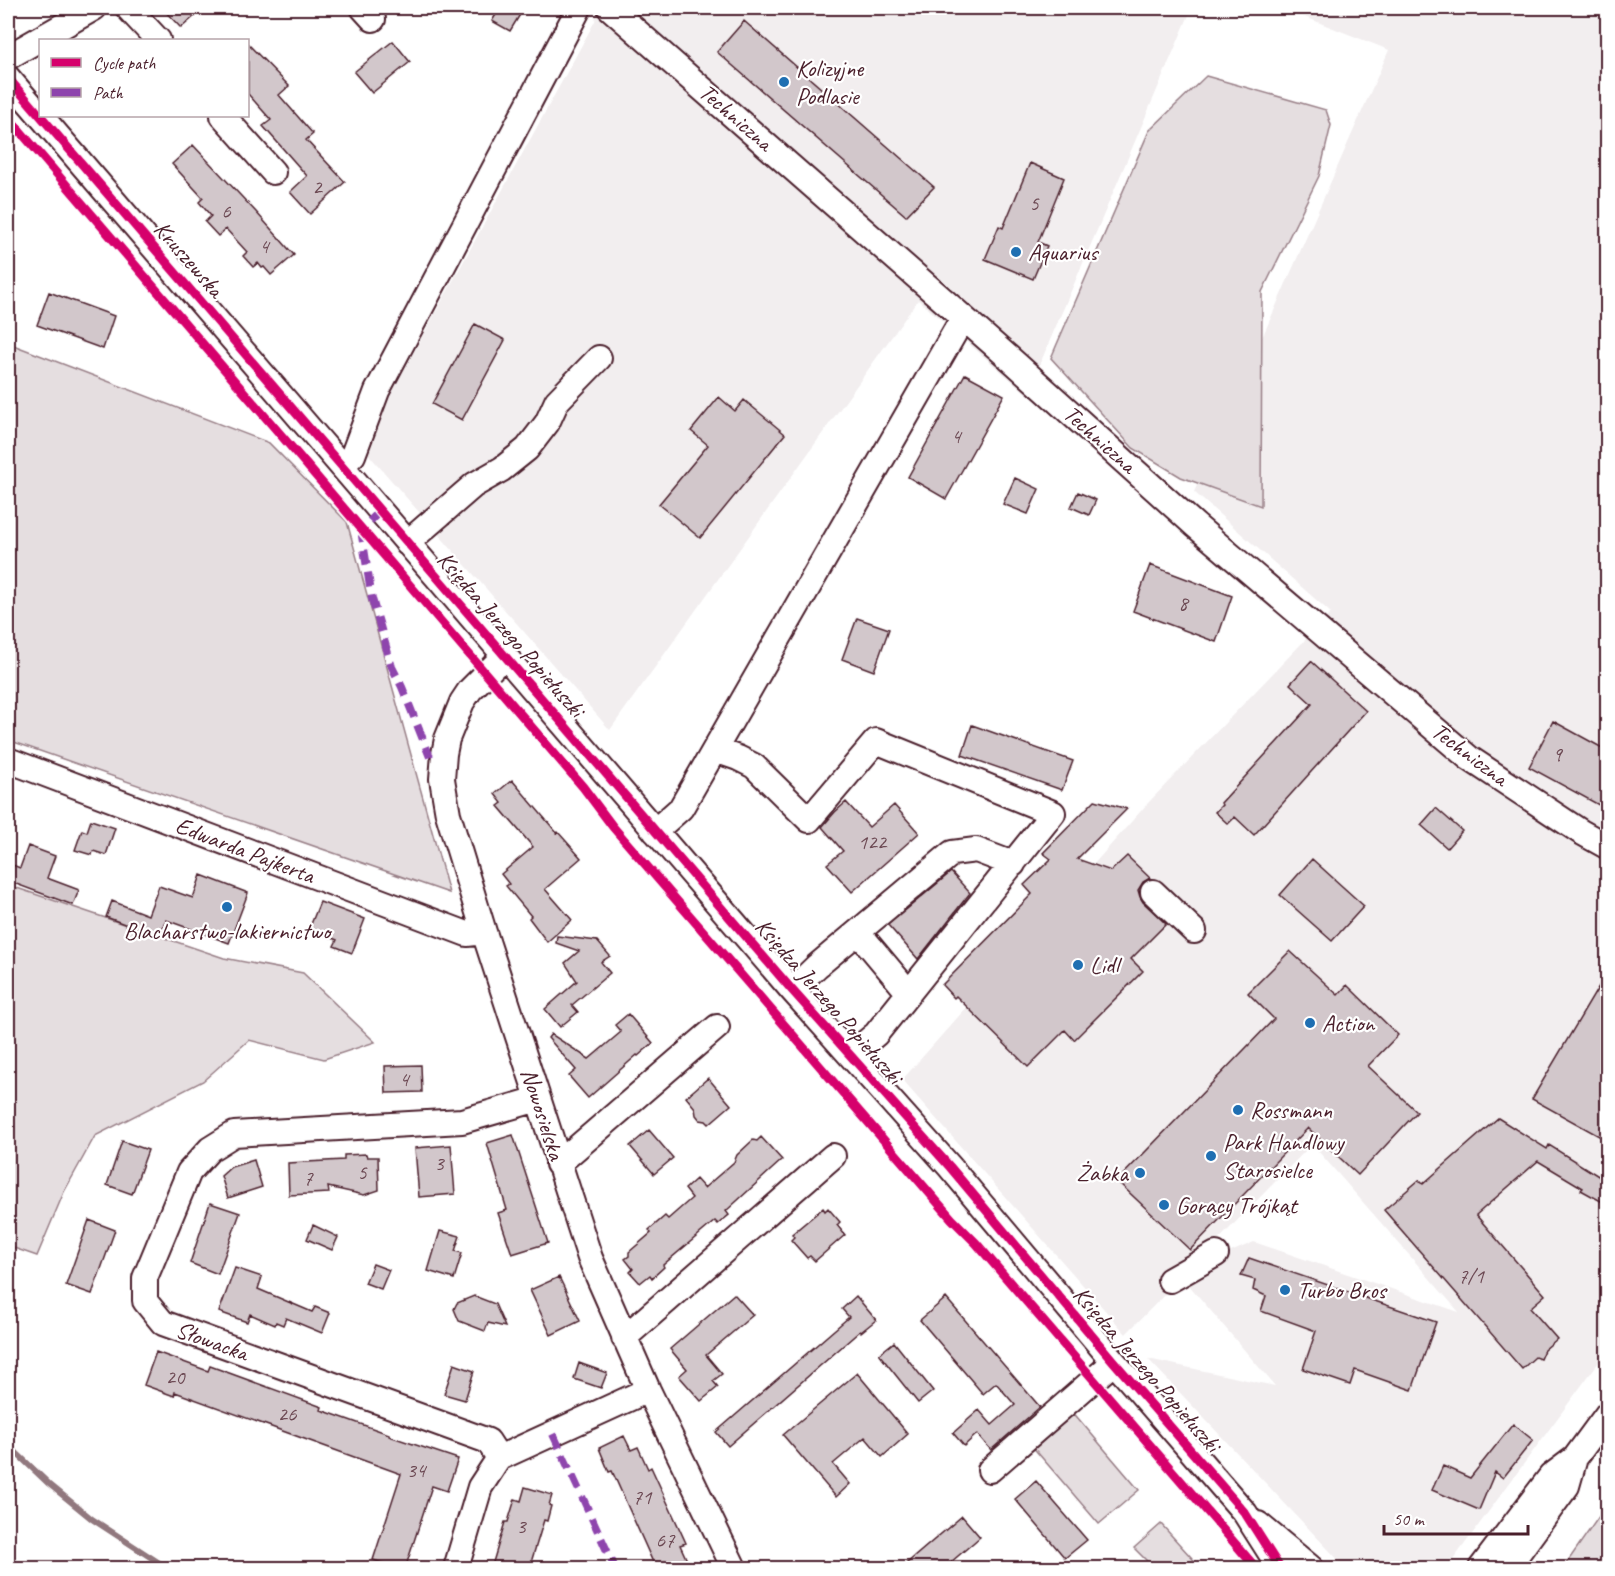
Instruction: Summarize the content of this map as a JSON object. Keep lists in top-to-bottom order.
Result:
{
  "streets": {
    "street": [
      "Techniczna",
      "Kruszewska",
      "Księdza Jerzego Popiełuszki",
      "Edwarda Pajkerta",
      "Nowosielska",
      "Słowacka"
    ]
  },
  "crossings": [
    ["Kruszewska", "Księdza Jerzego Popiełuszki"],
    ["Księdza Jerzego Popiełuszki", "Nowosielska"],
    ["Edwarda Pajkerta", "Nowosielska"],
    ["Nowosielska", "Słowacka"]
  ],
  "places": [
    "Kolizyjne Podlasie",
    "Aquarius",
    "Blacharstwo-lakiernictwo",
    "Lidl",
    "Action",
    "Rossmann",
    "Park Handlowy Starosielce",
    "Żabka",
    "Gorący Trójkąt",
    "Turbo Bros"
  ],
  "house_numbers": [
    "2",
    "5",
    "6",
    "4",
    "4",
    "8",
    "9",
    "122",
    "4",
    "3",
    "5",
    "7",
    "7/1",
    "20",
    "26",
    "34",
    "71",
    "3",
    "67"
  ],
  "legend": ["Cycle path", "Path"],
  "scale_bar": "50 m"
}
